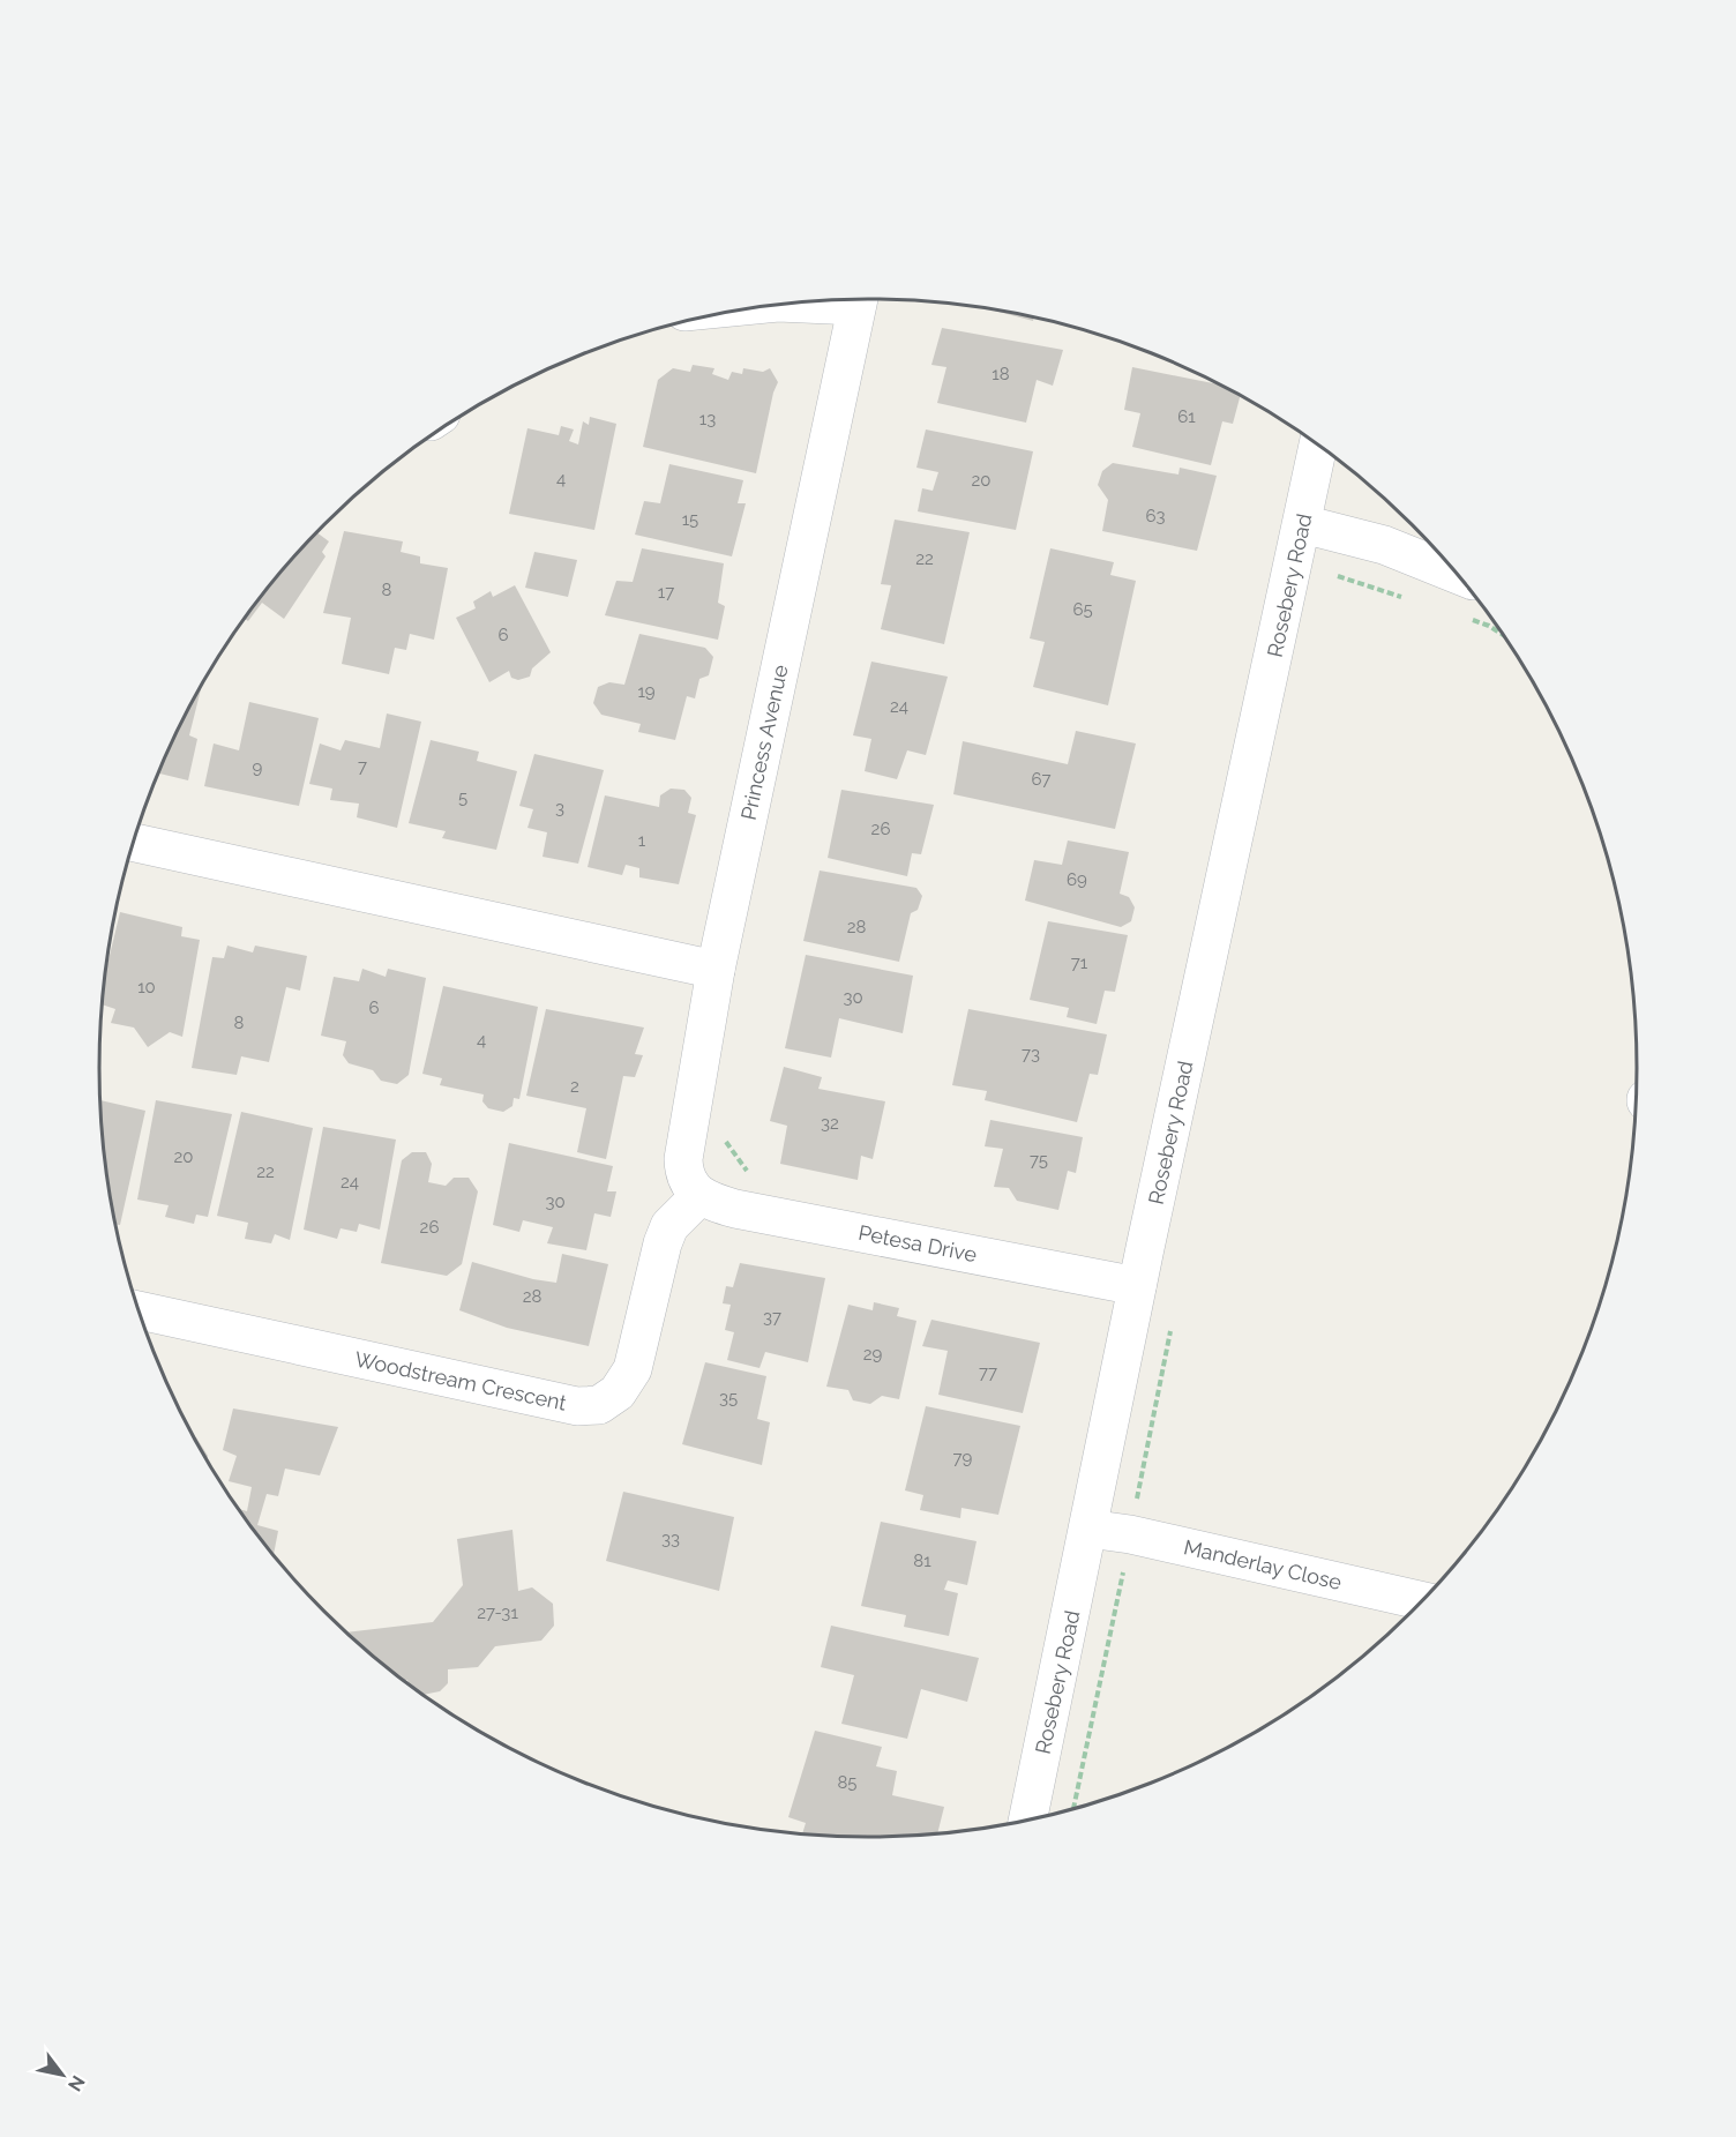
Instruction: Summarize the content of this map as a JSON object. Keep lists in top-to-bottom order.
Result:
{
  "streets": {
    "street": [
      "Rosebery Road",
      "Princess Avenue",
      "Petesa Drive",
      "Woodstream Crescent",
      "Manderlay Close"
    ]
  },
  "crossings": [
    ["Rosebery Road", "Petesa Drive"],
    ["Rosebery Road", "Manderlay Close"],
    ["Princess Avenue", "Petesa Drive"],
    ["Princess Avenue", "Woodstream Crescent"],
    ["Petesa Drive", "Woodstream Crescent"]
  ],
  "house_numbers": [
    "18",
    "61",
    "13",
    "4",
    "20",
    "63",
    "15",
    "22",
    "8",
    "17",
    "65",
    "6",
    "19",
    "24",
    "7",
    "9",
    "67",
    "5",
    "3",
    "26",
    "1",
    "69",
    "28",
    "71",
    "10",
    "30",
    "6",
    "8",
    "4",
    "73",
    "2",
    "32",
    "20",
    "75",
    "22",
    "24",
    "30",
    "26",
    "28",
    "37",
    "29",
    "77",
    "35",
    "79",
    "33",
    "81",
    "27-31",
    "85"
  ],
  "north": "bottom right"
}
